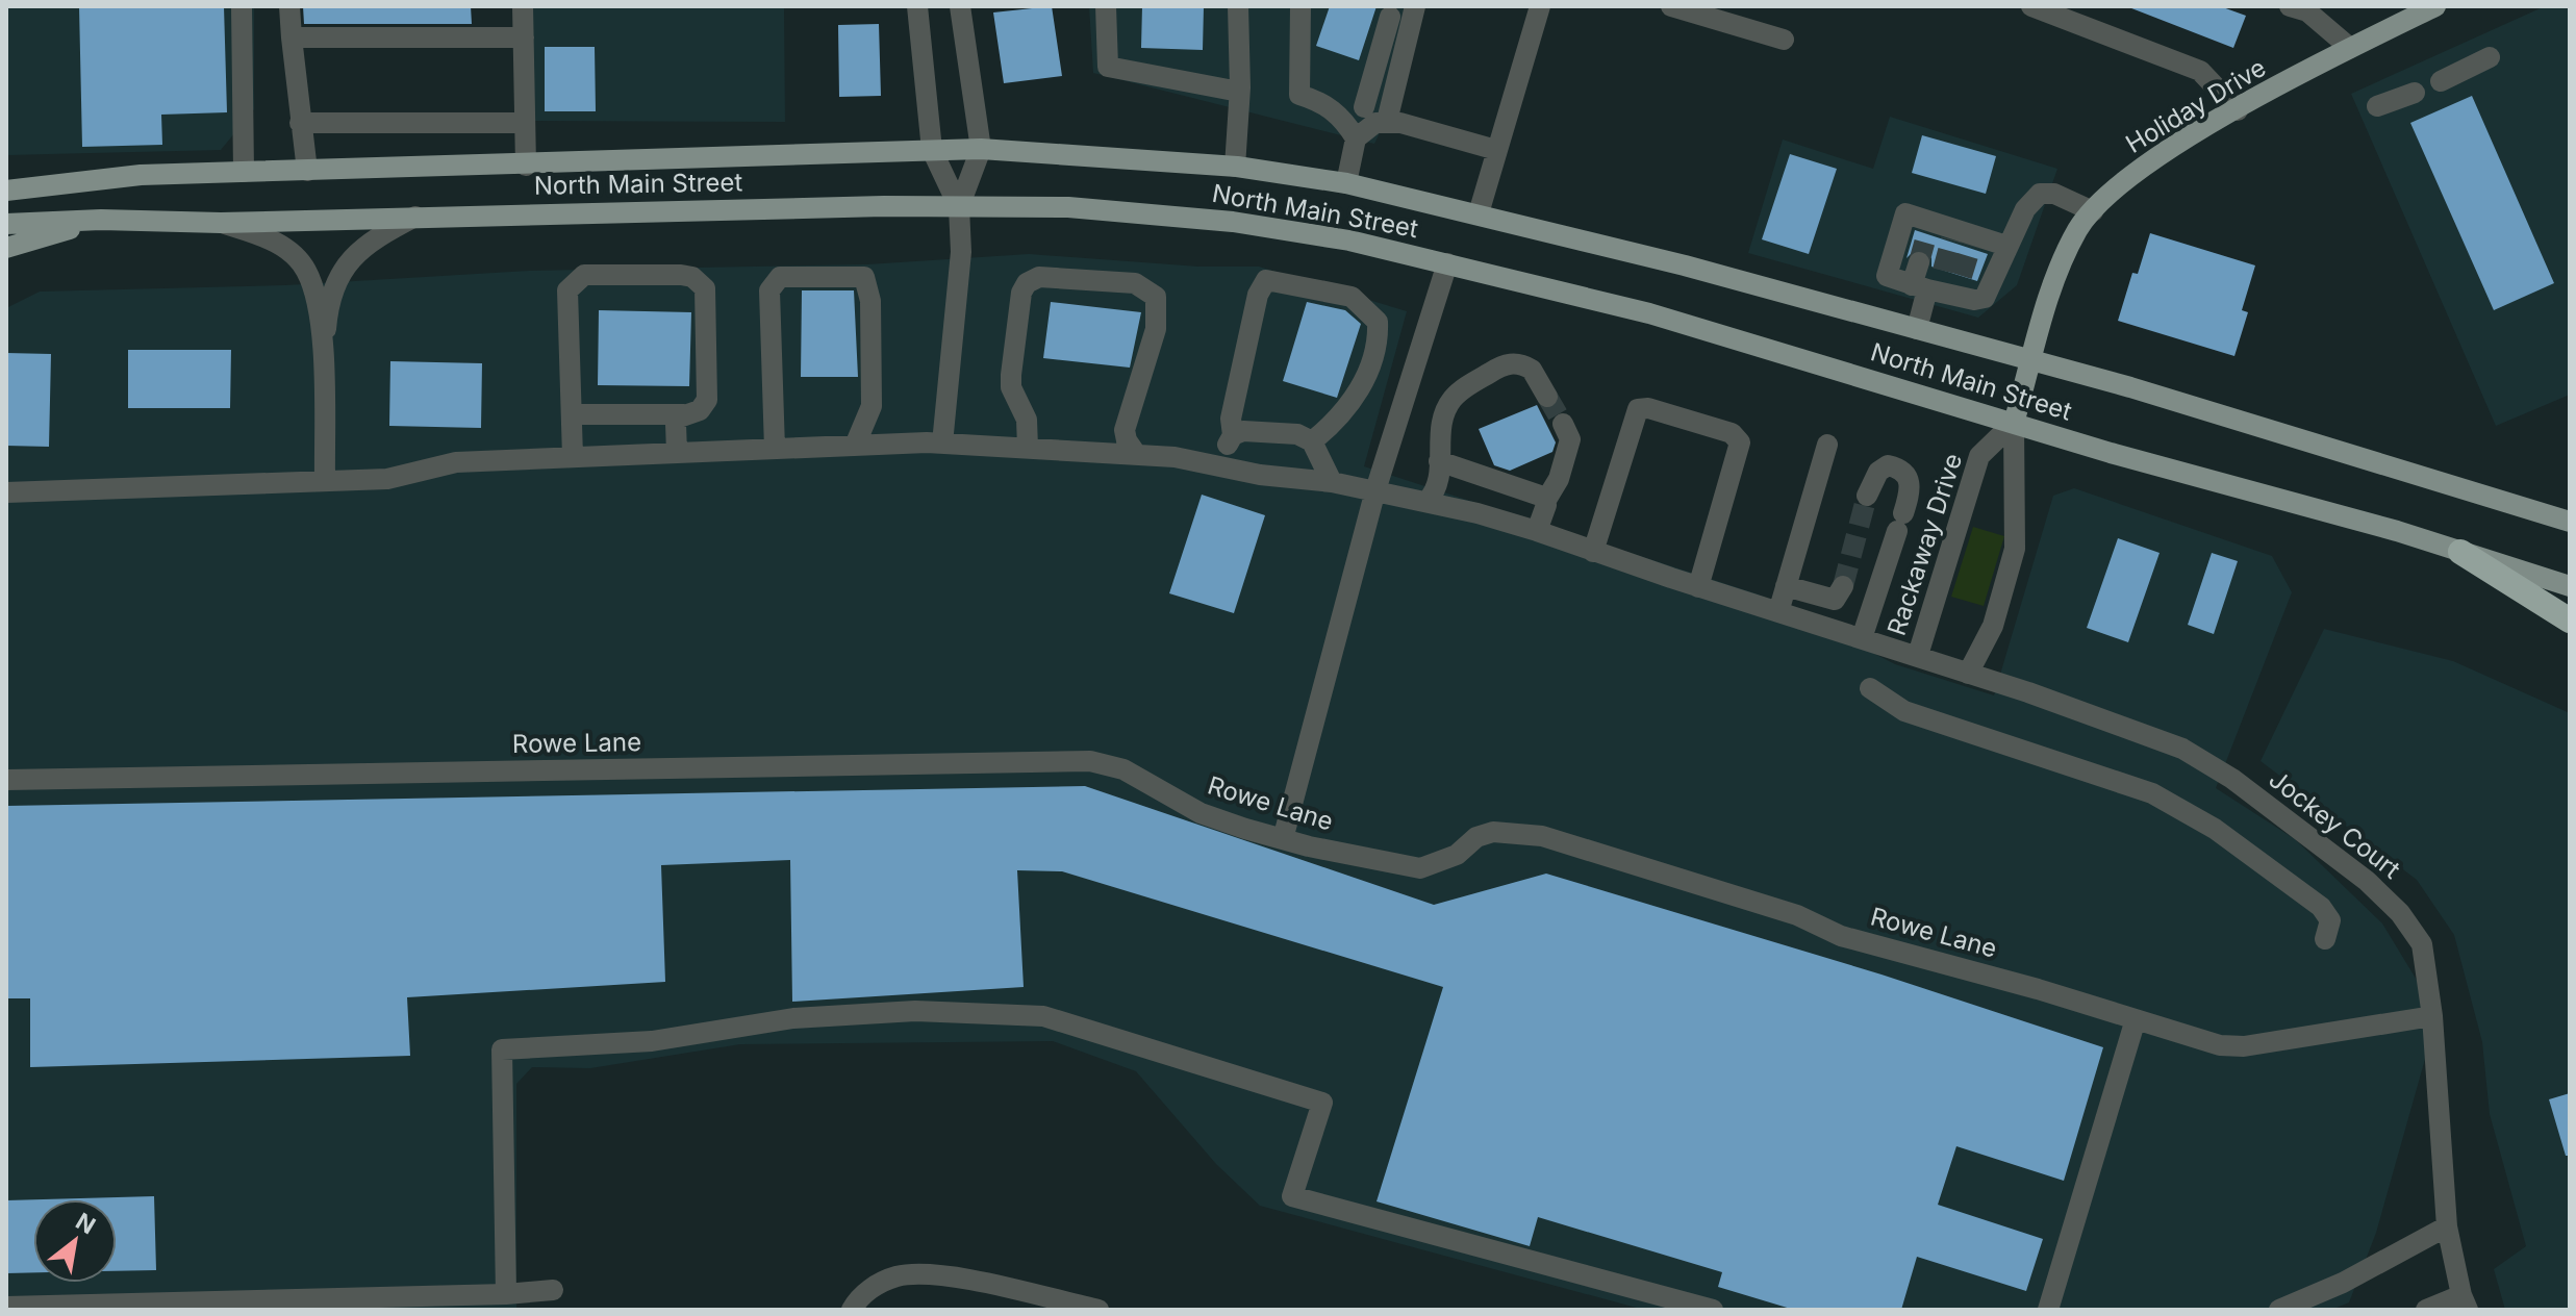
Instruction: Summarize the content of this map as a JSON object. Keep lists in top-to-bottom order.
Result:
{
  "streets": {
    "main road": ["Holiday Drive", "North Main Street"],
    "street": ["Rackaway Drive", "Rowe Lane", "Jockey Court"]
  },
  "crossings": [
    ["Holiday Drive", "North Main Street"],
    ["Holiday Drive", "Rackaway Drive"],
    ["North Main Street", "Rackaway Drive"],
    ["Rackaway Drive", "Jockey Court"],
    ["Rowe Lane", "Jockey Court"]
  ],
  "north": "top right"
}
